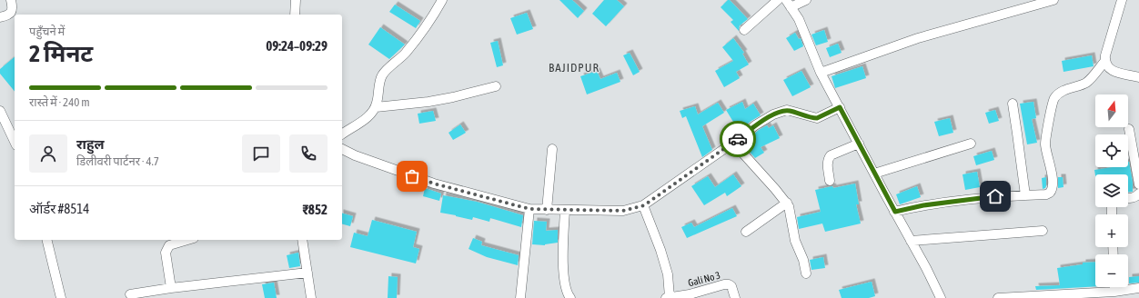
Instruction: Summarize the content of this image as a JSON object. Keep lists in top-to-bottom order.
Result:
{
  "streets": {
    "street": ["Gali No 3"]
  },
  "districts": ["BAJIDPUR"],
  "north": "top",
  "page": {
    "heading": ["2 मिनट", "पहुँचने में", "09:24–09:29"],
    "panel": [
      "राहुल",
      "डिलीवरी पार्टनर · 4.7",
      "ऑर्डर #8514",
      "₹852"
    ],
    "bar": "रास्ते में · 240 m",
    "map_buttons": ["+", "−"]
  }
}
